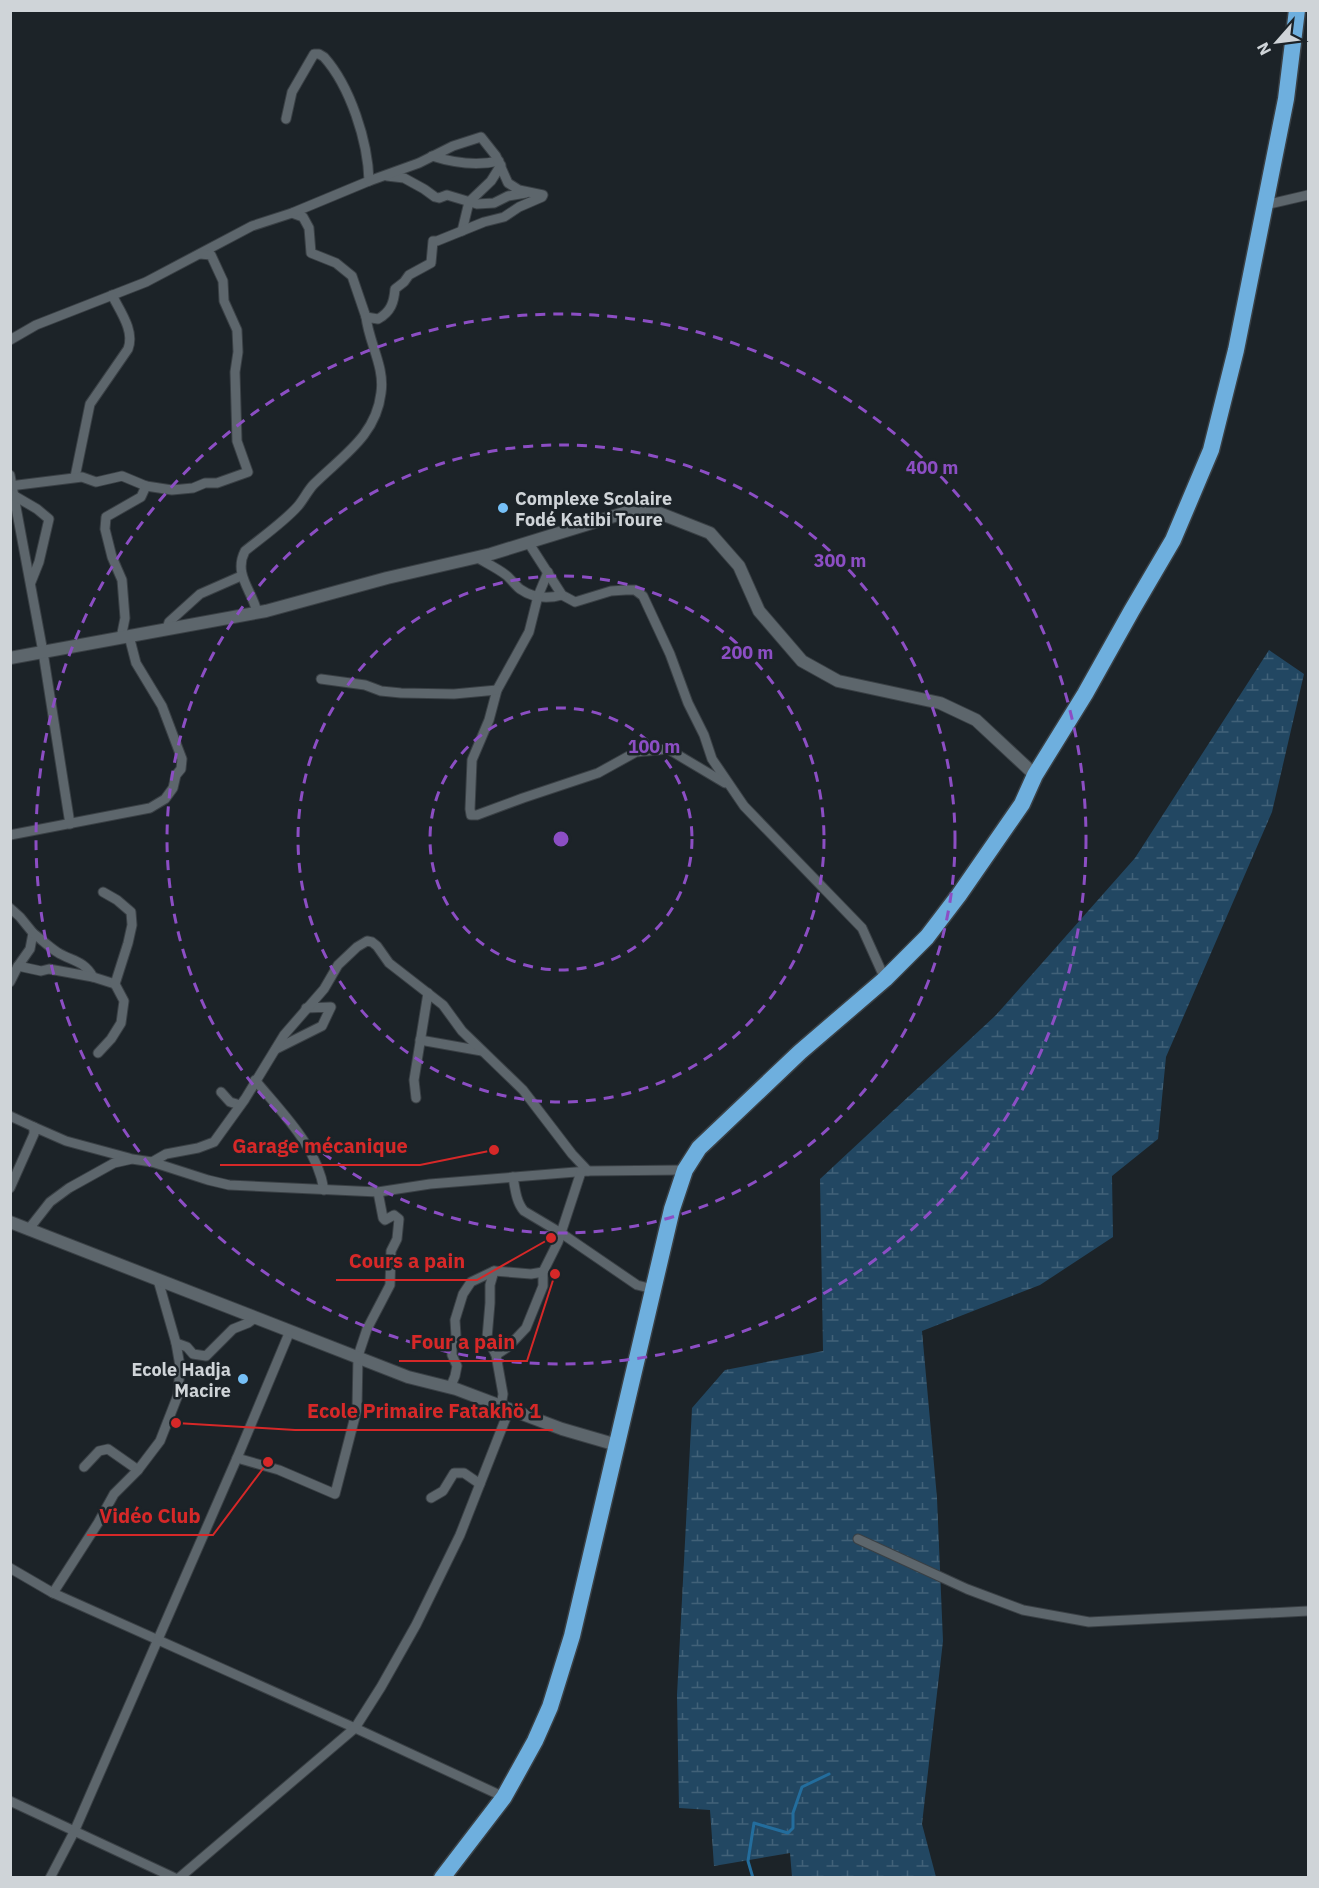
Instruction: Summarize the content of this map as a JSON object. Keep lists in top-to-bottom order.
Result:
{
  "places": [
    "Complexe Scolaire Fodé Katibi Toure",
    "Garage mécanique",
    "Cours a pain",
    "Four a pain",
    "Ecole Hadja Macire",
    "Ecole Primaire Fatakhö 1",
    "Vidéo Club"
  ],
  "north": "bottom left",
  "rings": [
    "400 m",
    "300 m",
    "200 m",
    "100 m"
  ]
}
